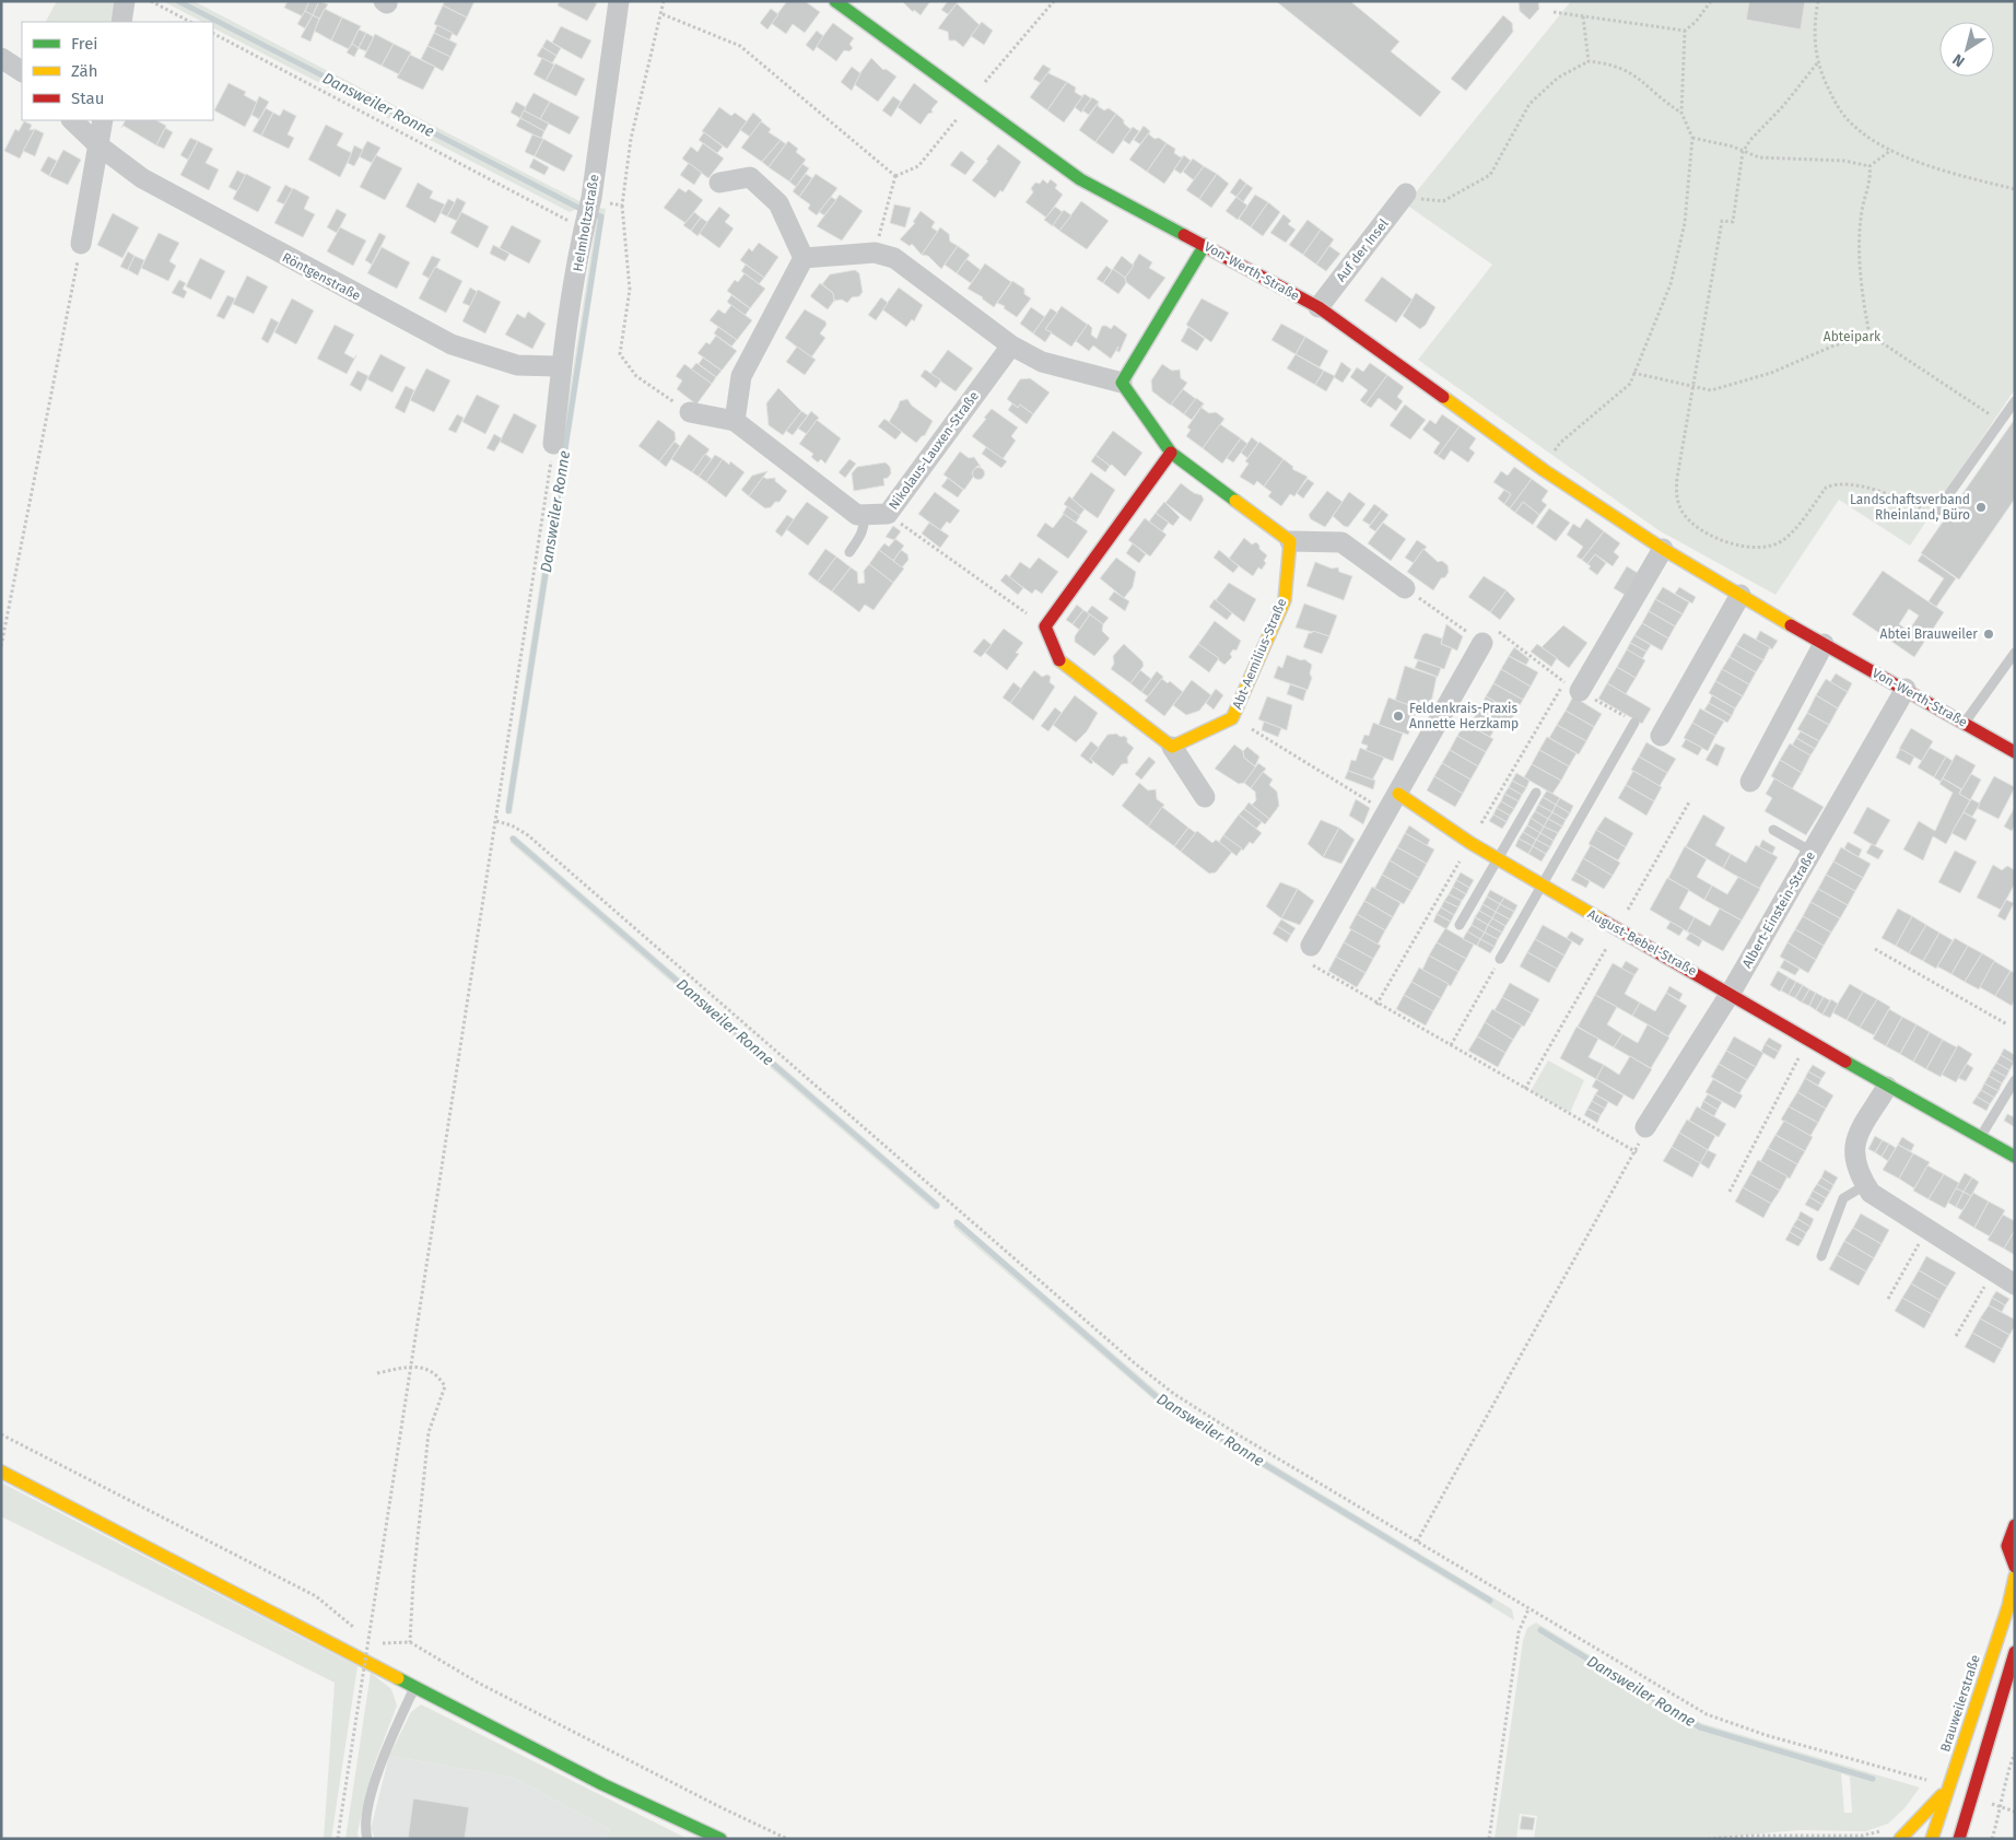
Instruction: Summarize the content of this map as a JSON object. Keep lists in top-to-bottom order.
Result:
{
  "streets": {
    "street": [
      "Helmholtzstraße",
      "Auf der Insel",
      "Von-Werth-Straße",
      "Röntgenstraße",
      "Nikolaus-Lauxen-Straße",
      "Abt-Aemilius-Straße",
      "Albert-Einstein-Straße",
      "August-Bebel-Straße",
      "Brauweilerstraße"
    ]
  },
  "crossings": [
    ["Helmholtzstraße", "Röntgenstraße"],
    ["Auf der Insel", "Von-Werth-Straße"],
    ["Von-Werth-Straße", "Albert-Einstein-Straße"],
    ["Albert-Einstein-Straße", "August-Bebel-Straße"]
  ],
  "water": ["Dansweiler Ronne"],
  "parks": ["Abteipark"],
  "places": ["Landschaftsverband Rheinland, Büro", "Abtei Brauweiler", "Feldenkrais-Praxis Annette Herzkamp"],
  "legend": ["Frei", "Zäh", "Stau"],
  "north": "bottom left"
}
